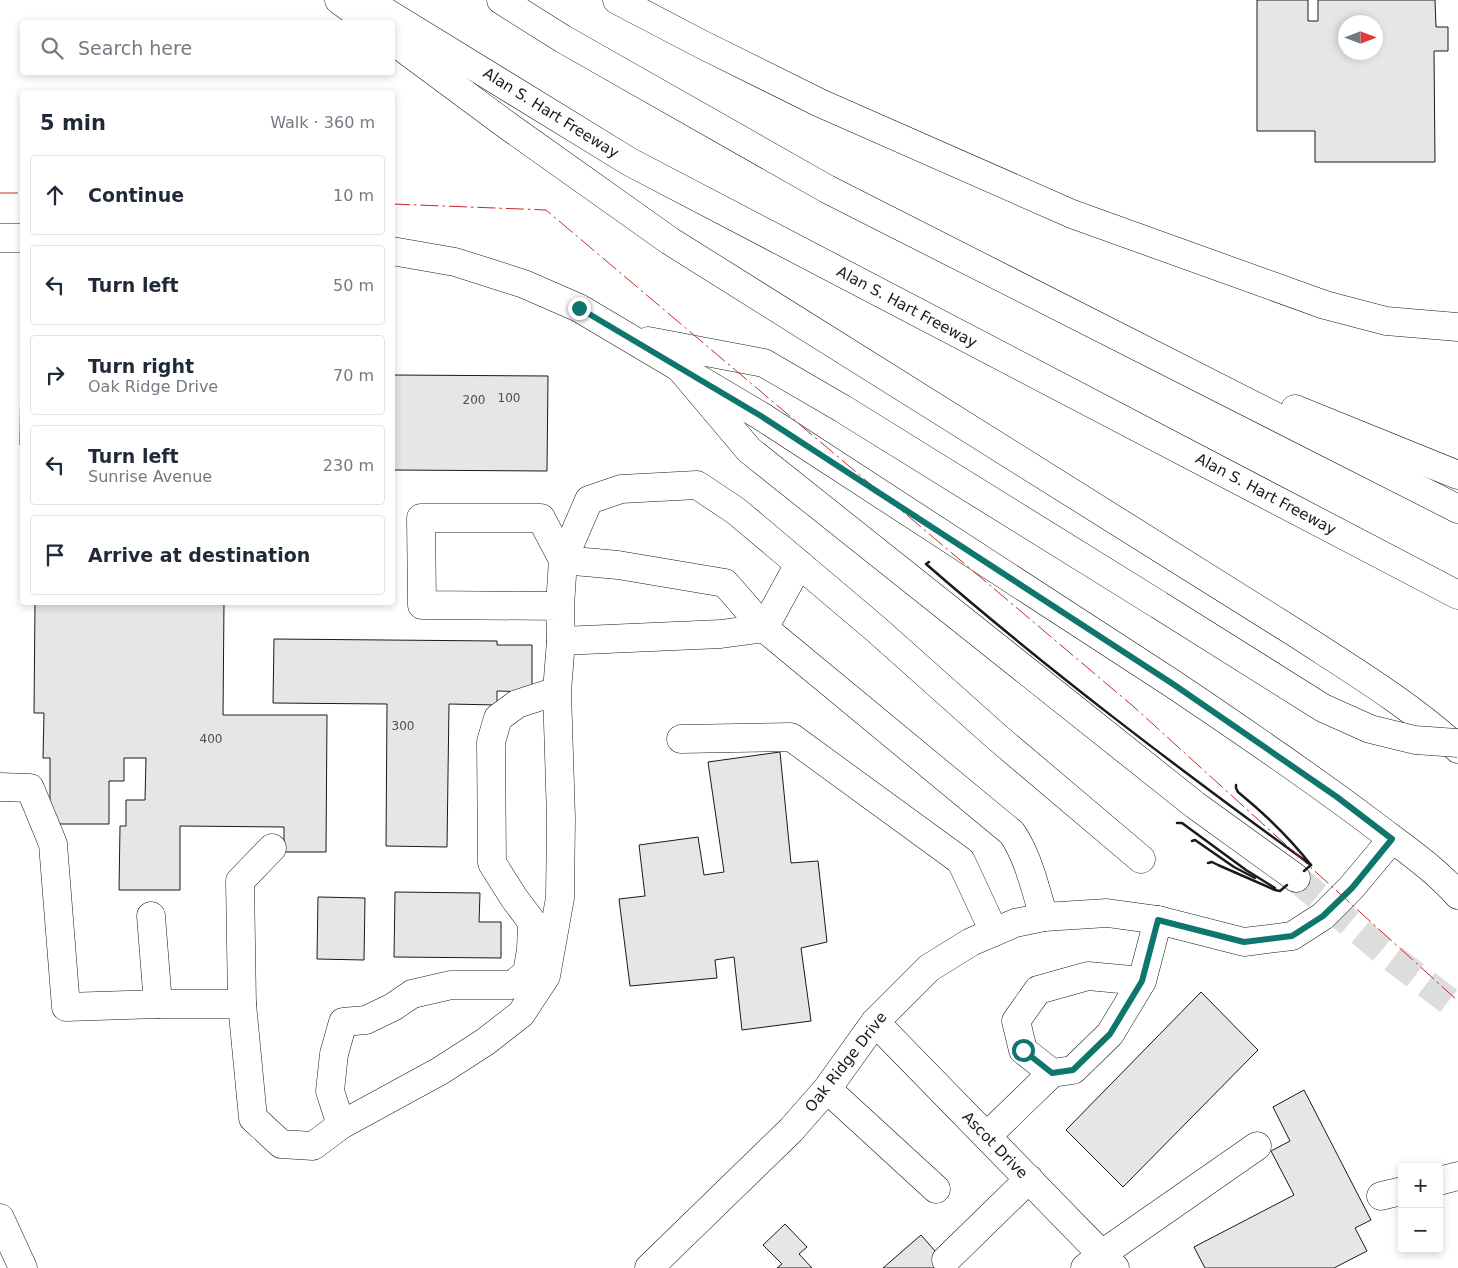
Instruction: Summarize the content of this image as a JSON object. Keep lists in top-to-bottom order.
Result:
{
  "streets": {
    "main road": ["Alan S. Hart Freeway", "Oak Ridge Drive", "Ascot Drive"]
  },
  "crossings": [
    ["Oak Ridge Drive", "Ascot Drive"]
  ],
  "house_numbers": [
    "100",
    "200",
    "300",
    "400"
  ],
  "north": "right",
  "page": {
    "search": "Search here",
    "heading": ["5 min", "Walk · 360 m"],
    "list": [
      ["Continue", "10 m"],
      ["Turn left", "50 m"],
      ["Turn right", "Oak Ridge Drive", "70 m"],
      ["Turn left", "Sunrise Avenue", "230 m"],
      "Arrive at destination"
    ],
    "map_buttons": ["+", "−"]
  }
}
